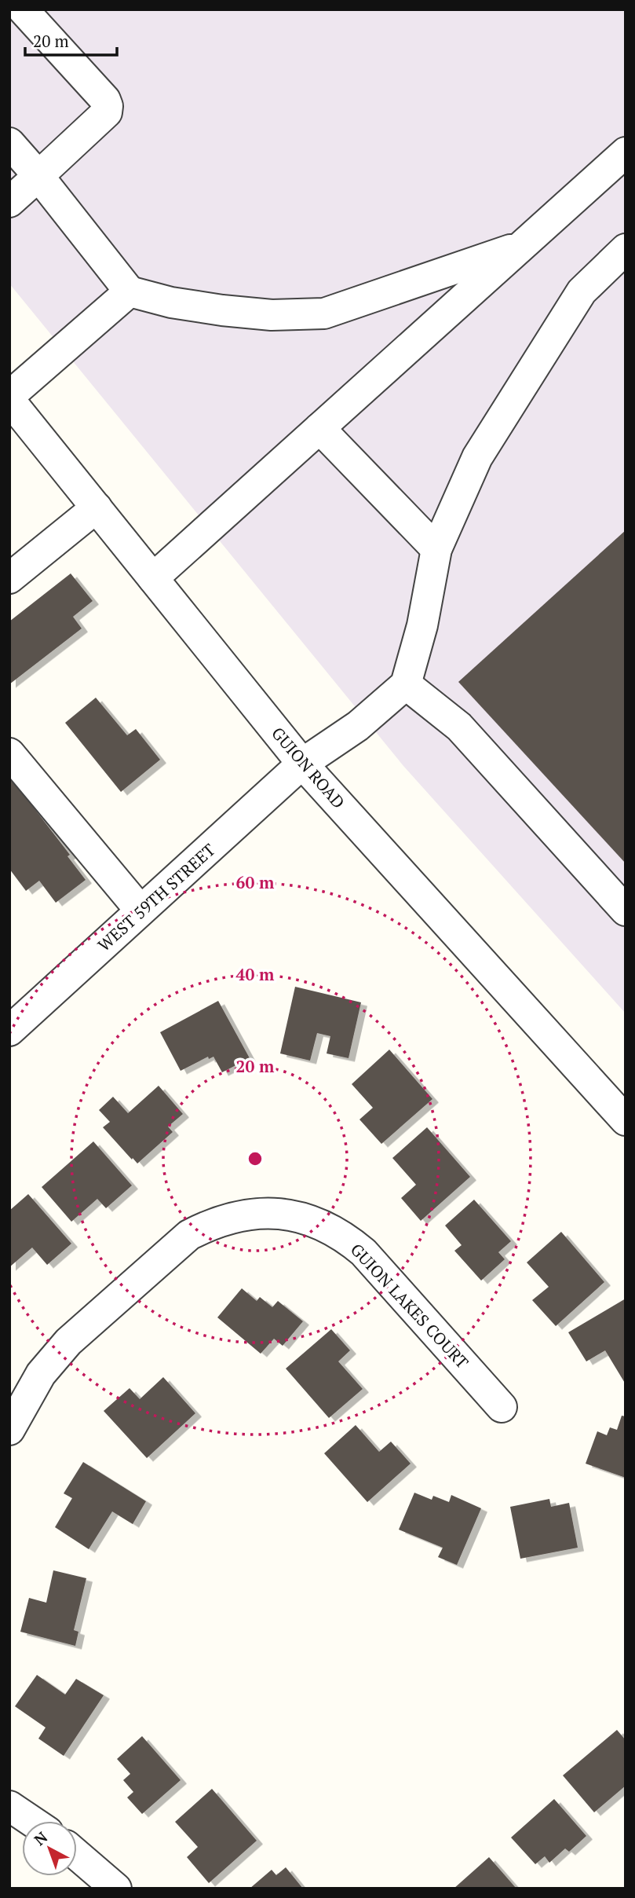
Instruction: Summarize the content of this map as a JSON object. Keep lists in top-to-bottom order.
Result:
{
  "streets": {
    "street": ["GUION ROAD", "WEST 59TH STREET", "GUION LAKES COURT"]
  },
  "crossings": [
    ["GUION ROAD", "WEST 59TH STREET"]
  ],
  "scale_bar": "20 m",
  "north": "top left",
  "rings": ["60 m", "40 m", "20 m"]
}
